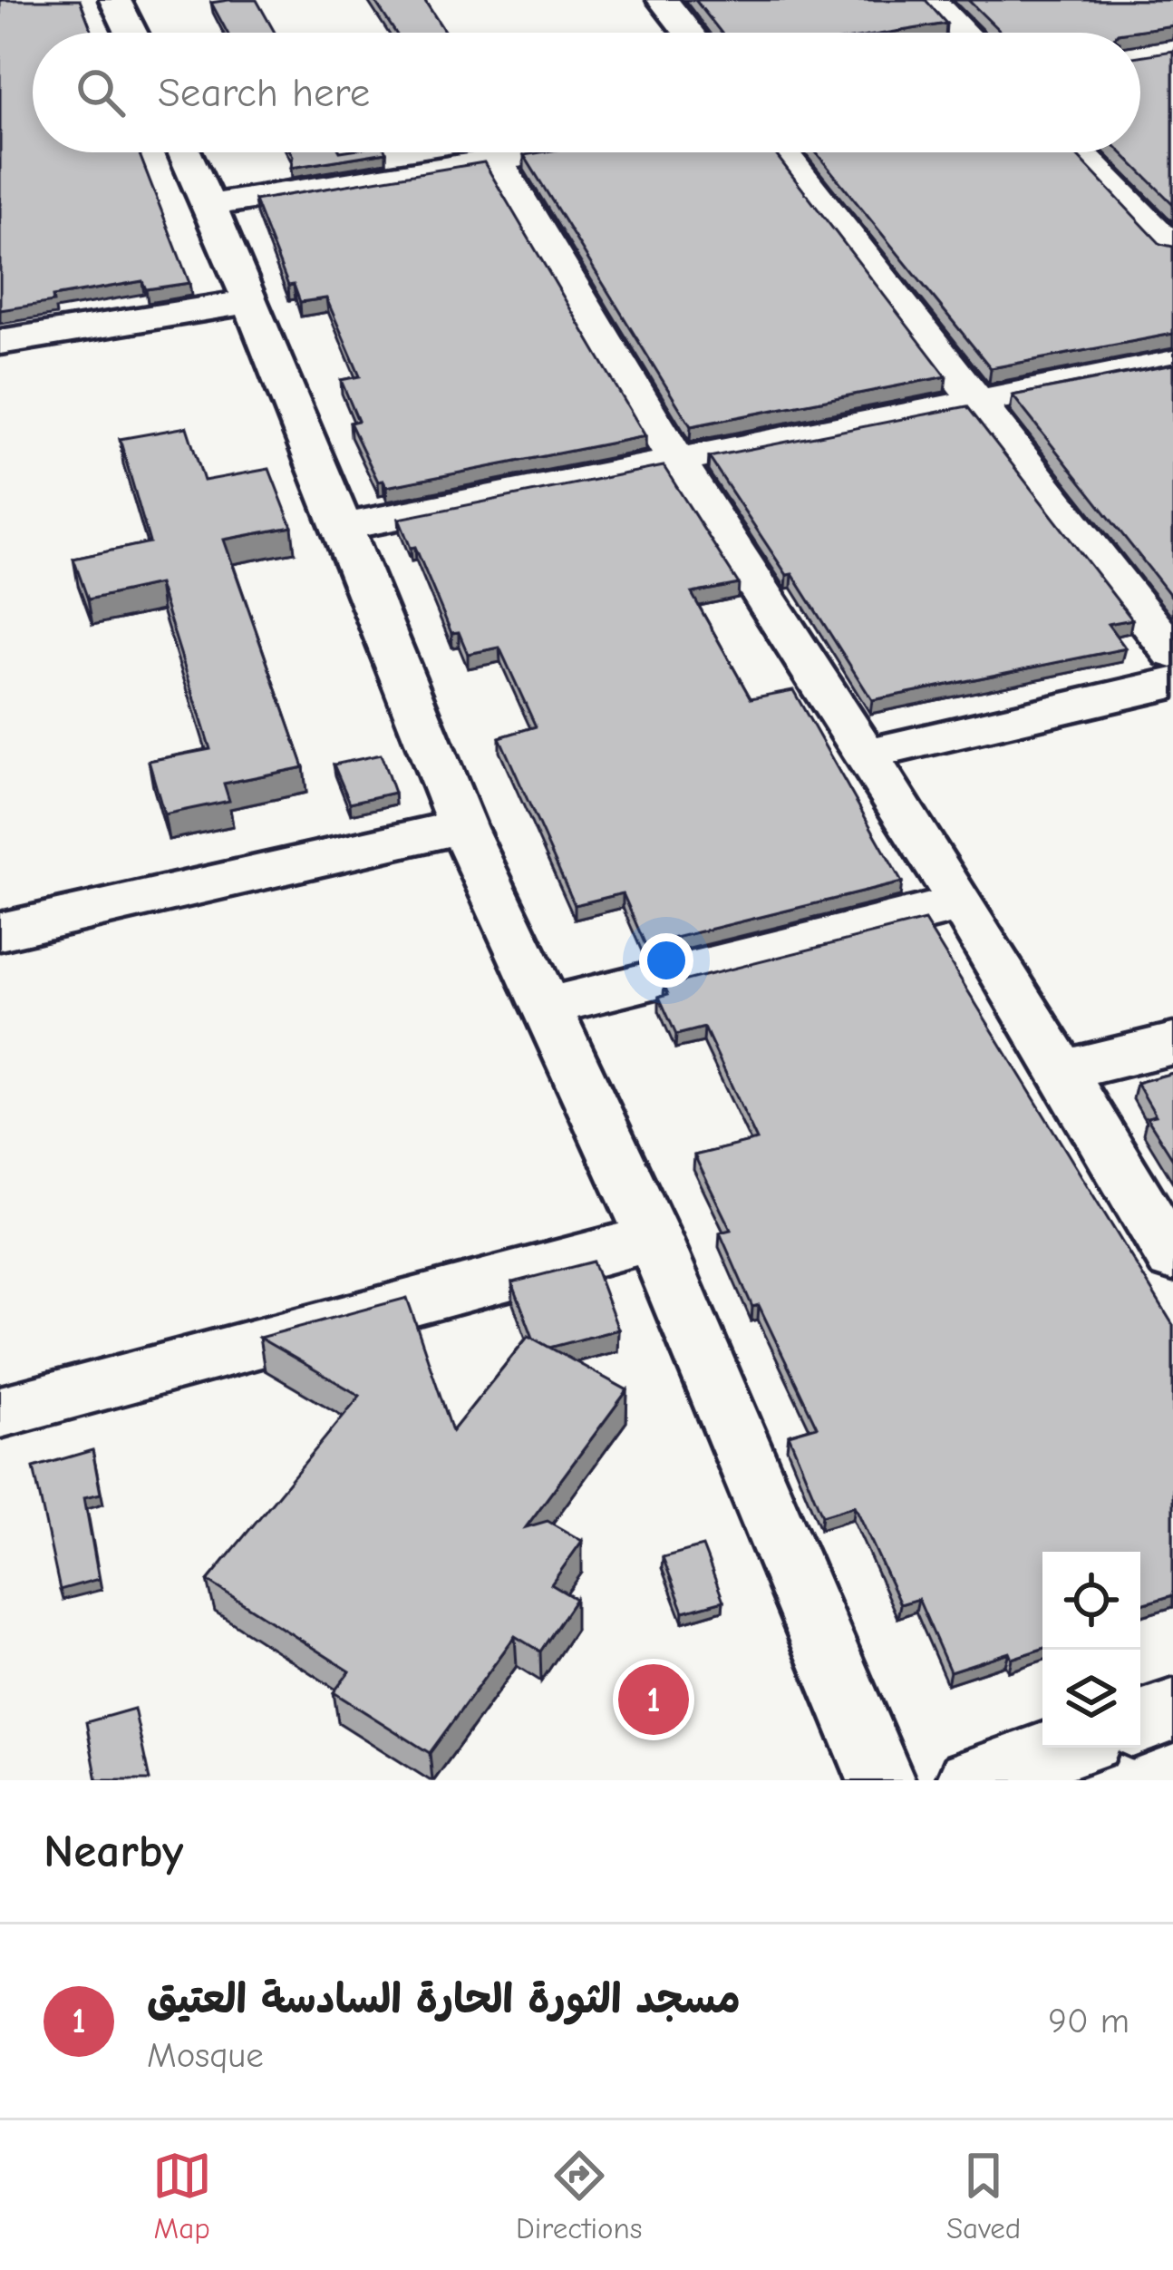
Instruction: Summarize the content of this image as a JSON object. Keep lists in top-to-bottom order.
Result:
{
  "page": {
    "search": "Search here",
    "pins": "1",
    "heading": "Nearby",
    "list": [
      {
        "mark": "1",
        "name": "مسجد الثورة الحارة السادسة العتيق",
        "note": "Mosque",
        "value": "90 m"
      }
    ],
    "nav": ["Map", "Directions", "Saved"]
  }
}
